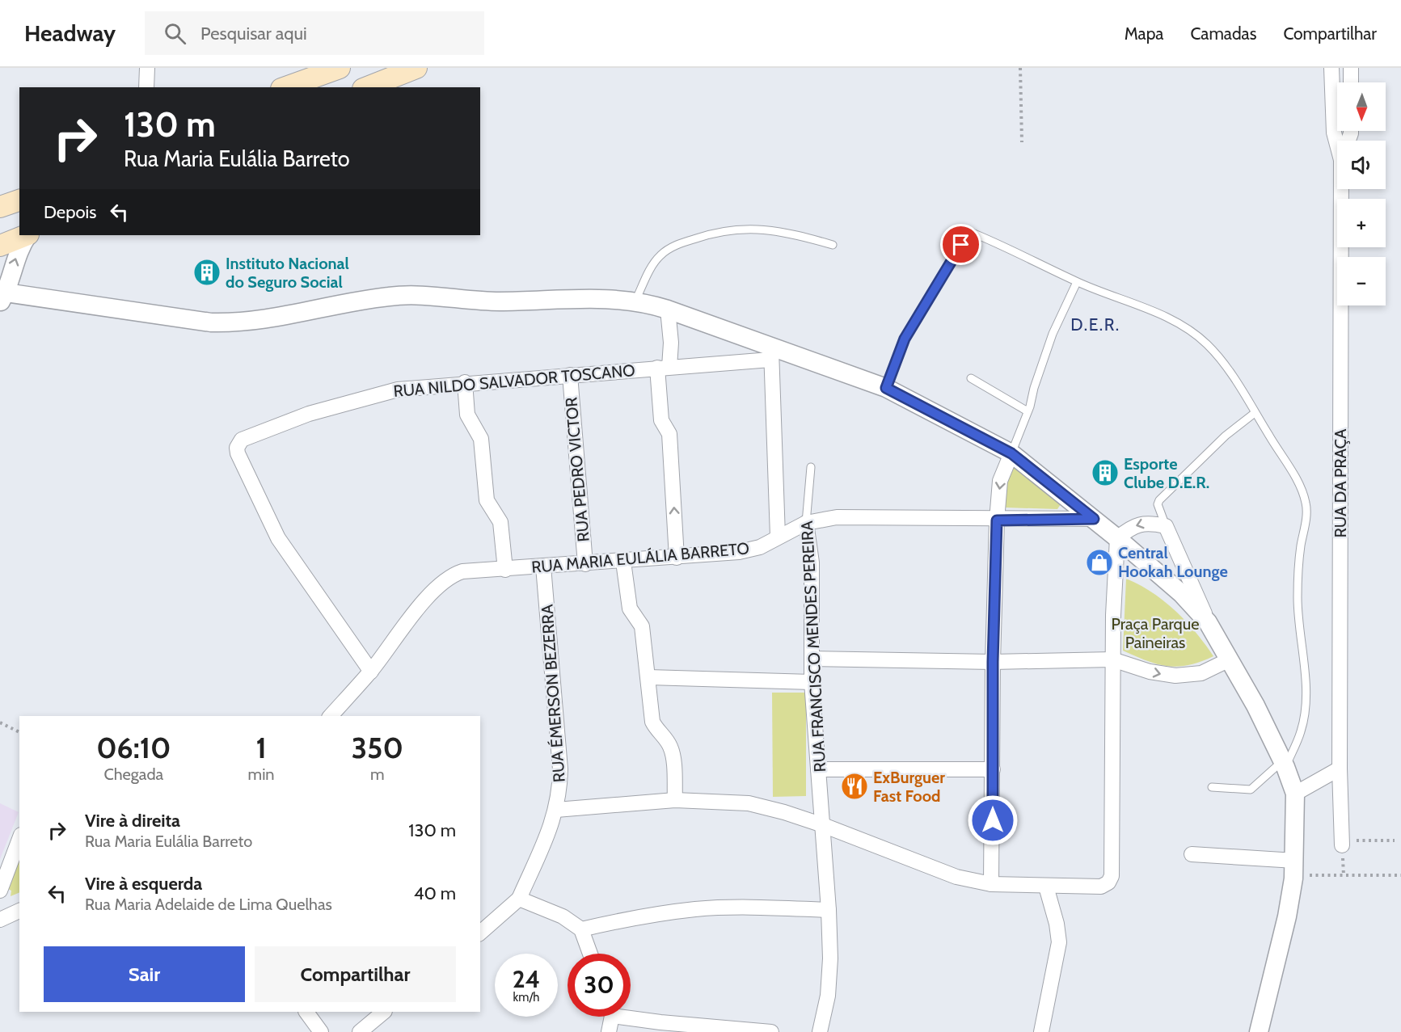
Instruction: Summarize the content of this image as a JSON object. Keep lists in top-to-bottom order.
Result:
{
  "streets": {
    "street": [
      "RUA NILDO SALVADOR TOSCANO",
      "RUA PEDRO VICTOR",
      "RUA DA PRAÇA",
      "RUA MARIA EULÁLIA BARRETO",
      "RUA FRANCISCO MENDES PEREIRA",
      "RUA ÉMERSON BEZERRA"
    ]
  },
  "crossings": [
    ["RUA NILDO SALVADOR TOSCANO", "RUA PEDRO VICTOR"],
    ["RUA NILDO SALVADOR TOSCANO", "RUA MARIA EULÁLIA BARRETO"],
    ["RUA PEDRO VICTOR", "RUA MARIA EULÁLIA BARRETO"],
    ["RUA MARIA EULÁLIA BARRETO", "RUA FRANCISCO MENDES PEREIRA"],
    ["RUA MARIA EULÁLIA BARRETO", "RUA ÉMERSON BEZERRA"]
  ],
  "districts": ["D.E.R."],
  "parks": ["Praça Parque Paineiras"],
  "places": {
    "building": ["Instituto Nacional do Seguro Social", "Esporte Clube D.E.R."],
    "shop": ["Central Hookah Lounge"],
    "restaurant": ["ExBurguer Fast Food"]
  },
  "north": "bottom",
  "page": {
    "header": "Headway",
    "search": "Pesquisar aqui",
    "nav": ["Mapa", "Camadas", "Compartilhar"],
    "map_buttons": ["+", "−"],
    "turn": ["130 m", "Rua Maria Eulália Barreto"],
    "then": "Depois",
    "eta": [
      "06:10",
      "Chegada",
      "1",
      "min",
      "350",
      "m"
    ],
    "list": [
      {
        "name": "Vire à direita",
        "note": "Rua Maria Eulália Barreto",
        "value": "130 m"
      },
      {
        "name": "Vire à esquerda",
        "note": "Rua Maria Adelaide de Lima Quelhas",
        "value": "40 m"
      }
    ],
    "buttons": ["Sair", "Compartilhar"],
    "speed": "24 km/h",
    "limit": "30"
  }
}
